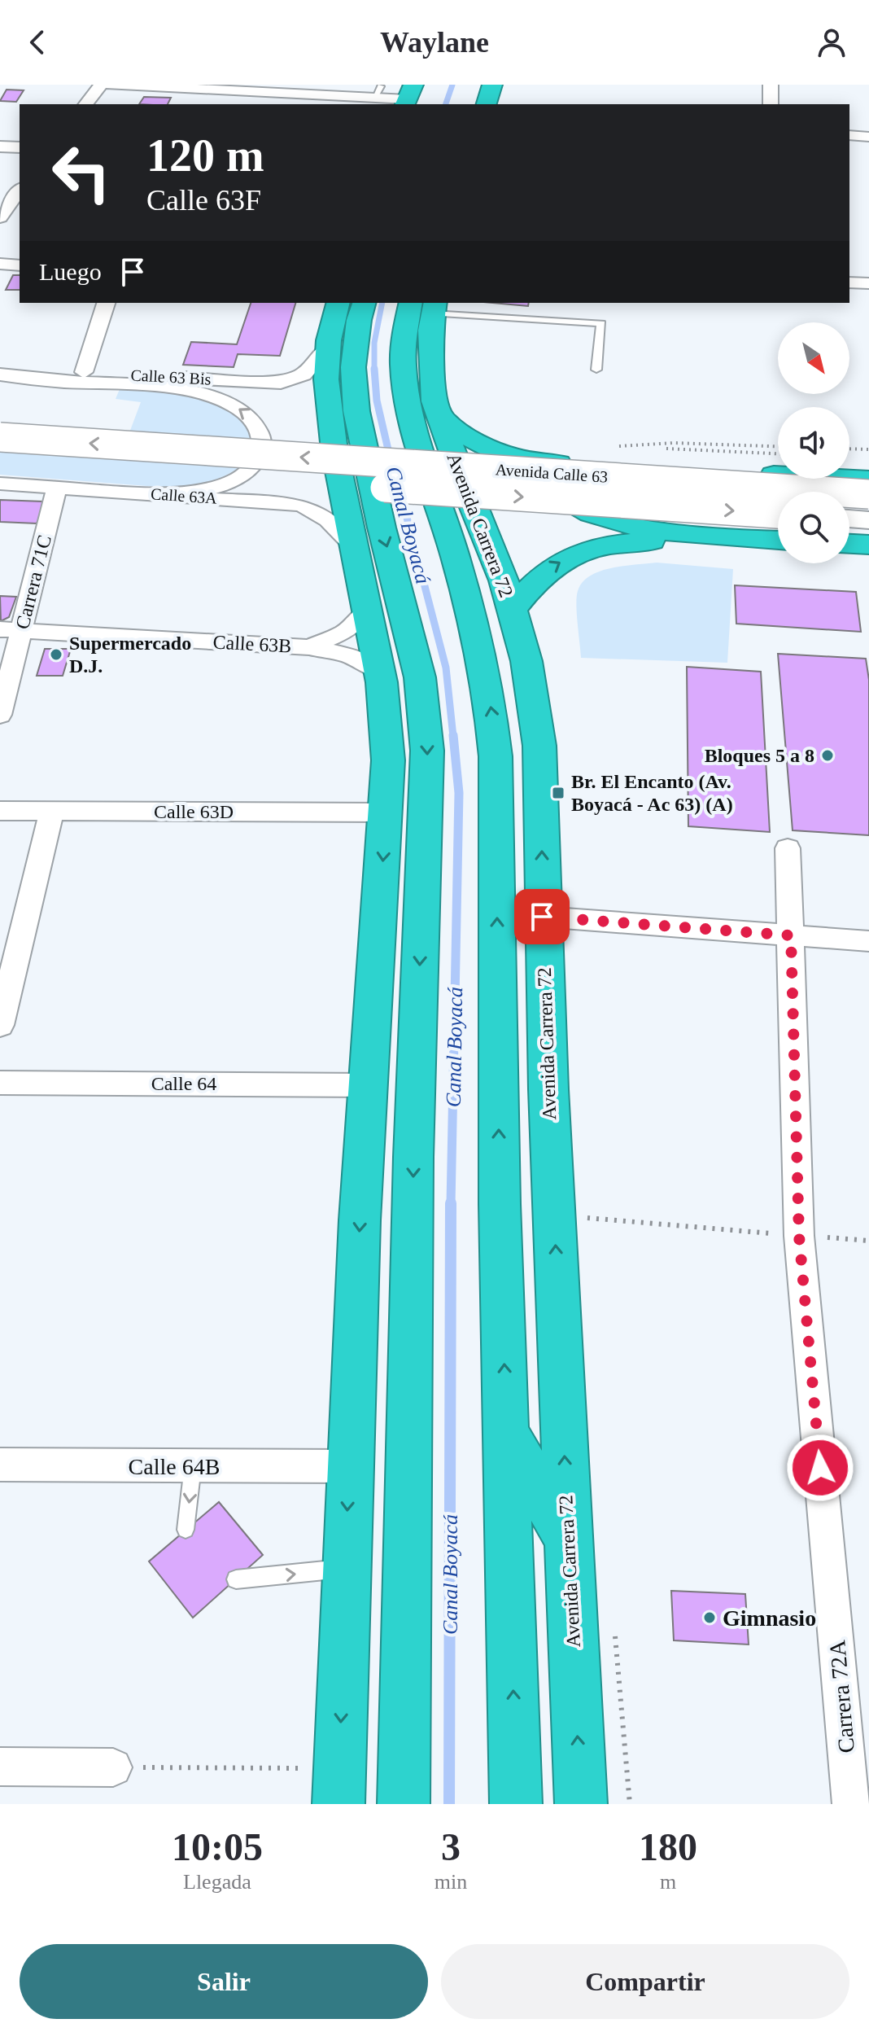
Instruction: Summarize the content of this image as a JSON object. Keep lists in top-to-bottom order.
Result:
{
  "streets": {
    "highway": ["Avenida Carrera 72"],
    "main road": ["Avenida Calle 63"],
    "street": [
      "Calle 63 Bis",
      "Calle 63A",
      "Carrera 71C",
      "Calle 63B",
      "Calle 63D",
      "Calle 64",
      "Calle 64B",
      "Carrera 72A"
    ]
  },
  "crossings": [
    ["Calle 63A", "Carrera 71C"],
    ["Carrera 71C", "Calle 63B"]
  ],
  "water": ["Canal Boyacá"],
  "places": {
    "other": ["Supermercado D.J.", "Bloques 5 a 8", "Gimnasio"],
    "transit": ["Br. El Encanto (Av. Boyacá - Ac 63) (A)"]
  },
  "north": "bottom right",
  "page": {
    "header": "Waylane",
    "turn": ["120 m", "Calle 63F"],
    "then": "Luego",
    "eta": [
      "10:05",
      "Llegada",
      "3",
      "min",
      "180",
      "m"
    ],
    "buttons": ["Salir", "Compartir"]
  }
}
